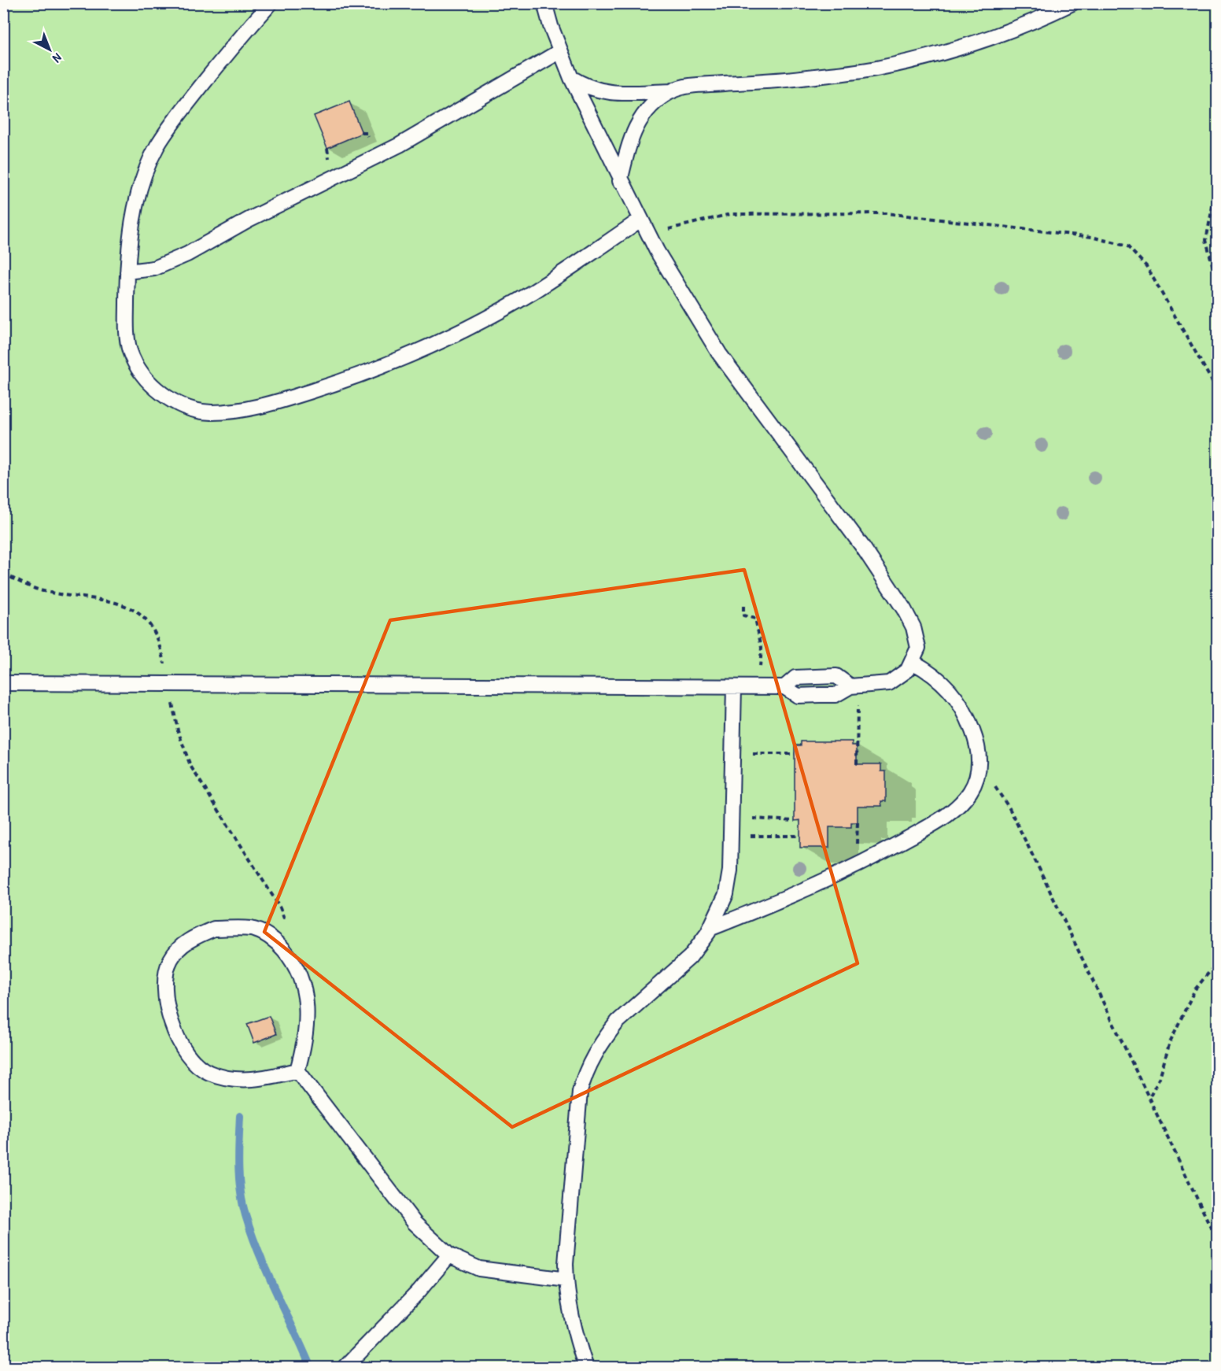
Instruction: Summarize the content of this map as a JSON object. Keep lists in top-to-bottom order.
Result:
{
  "north": "bottom right"
}
